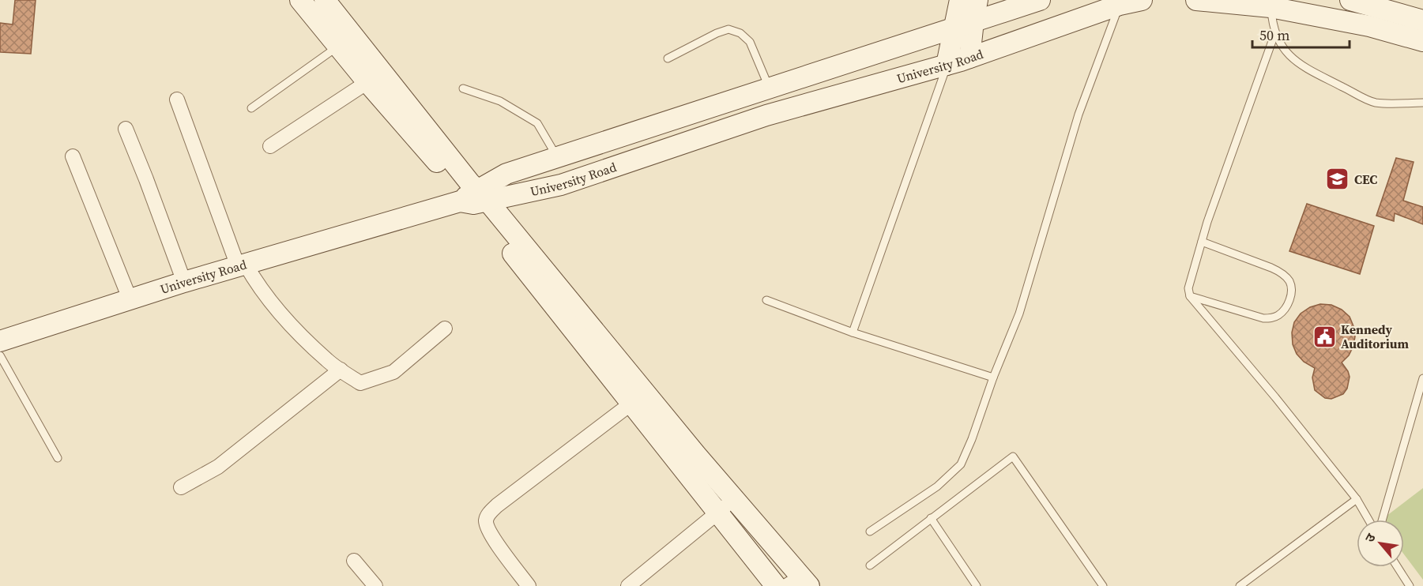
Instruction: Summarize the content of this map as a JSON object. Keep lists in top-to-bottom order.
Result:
{
  "streets": {
    "main road": ["University Road"]
  },
  "places": {
    "school or university": ["CEC"],
    "public building": ["Kennedy Auditorium"]
  },
  "scale_bar": "50 m",
  "north": "top left"
}
